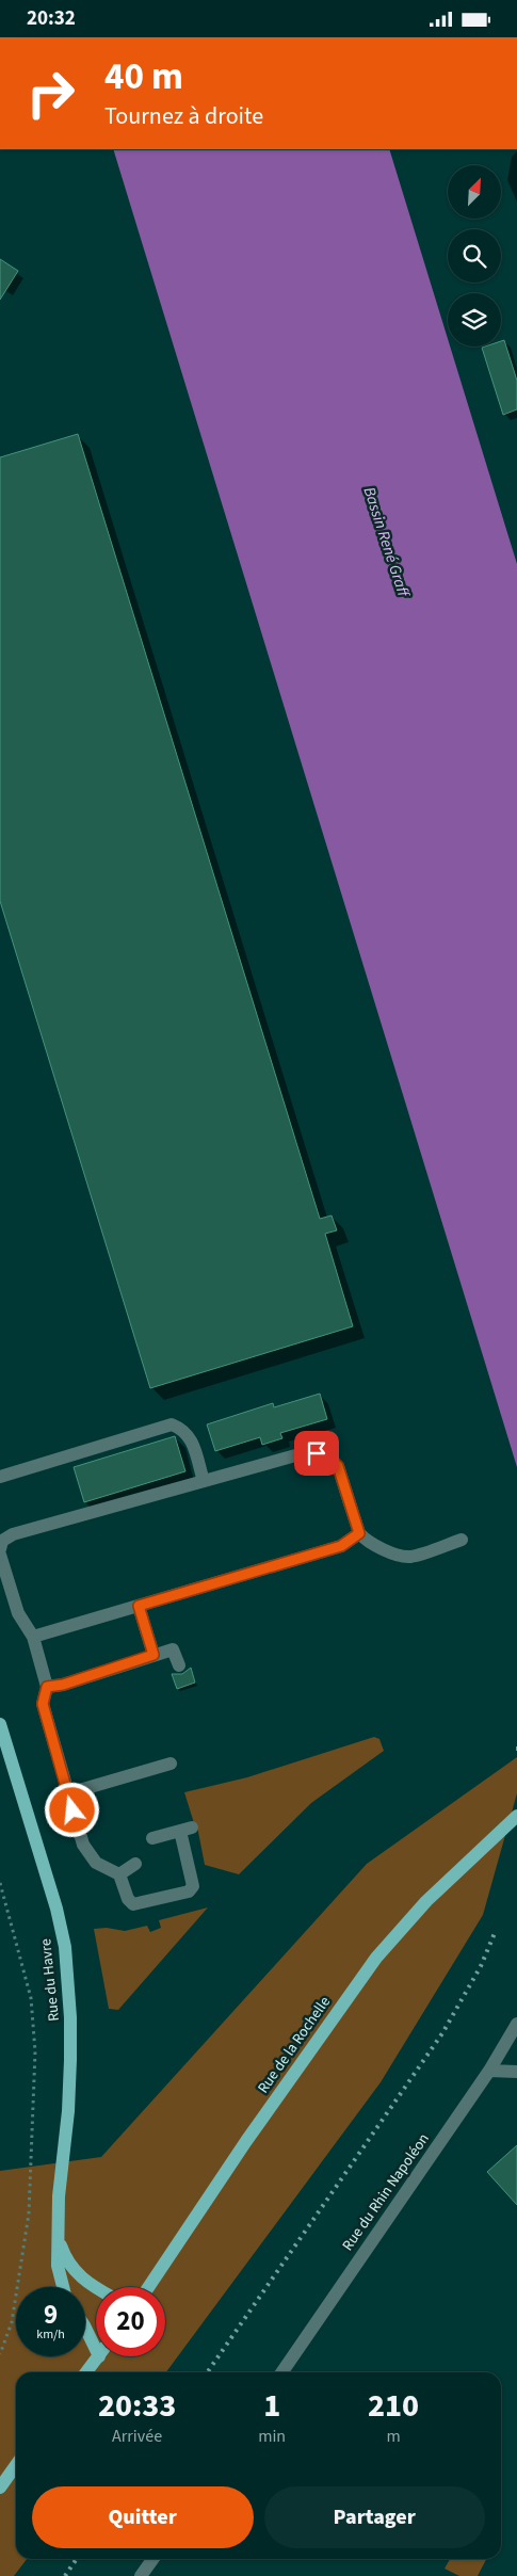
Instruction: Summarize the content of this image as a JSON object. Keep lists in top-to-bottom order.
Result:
{
  "streets": {
    "main road": ["Rue du Havre", "Rue de la Rochelle"],
    "street": ["Rue du Rhin Napoléon"]
  },
  "water": ["Bassin René Graff"],
  "north": "top right",
  "page": {
    "status": "20:32",
    "turn": ["40 m", "Tournez à droite"],
    "speed": "9 km/h",
    "limit": "20",
    "eta": [
      "20:33",
      "Arrivée",
      "1",
      "min",
      "210",
      "m"
    ],
    "buttons": ["Quitter", "Partager"]
  }
}
